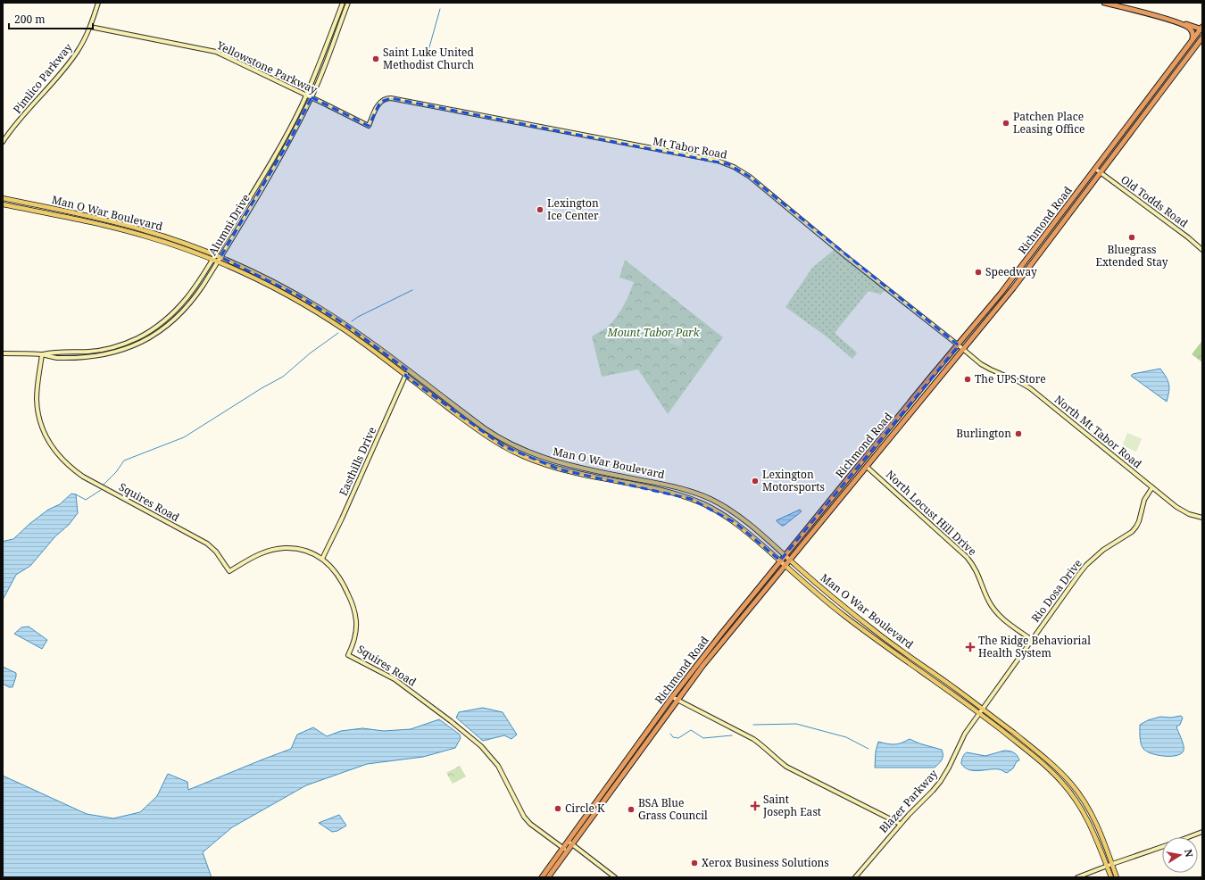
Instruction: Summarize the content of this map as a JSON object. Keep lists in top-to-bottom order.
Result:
{
  "streets": {
    "highway": ["Richmond Road"],
    "main road": ["Man O War Boulevard"],
    "street": [
      "Yellowstone Parkway",
      "Pimlico Parkway",
      "Mt Tabor Road",
      "Old Todds Road",
      "Alumni Drive",
      "North Mt Tabor Road",
      "Easthills Drive",
      "Squires Road",
      "North Locust Hill Drive",
      "Rio Dosa Drive",
      "Blazer Parkway"
    ]
  },
  "crossings": [
    ["Yellowstone Parkway", "Pimlico Parkway"],
    ["Yellowstone Parkway", "Mt Tabor Road"],
    ["Yellowstone Parkway", "Alumni Drive"],
    ["Mt Tabor Road", "Richmond Road"],
    ["Mt Tabor Road", "North Mt Tabor Road"],
    ["Old Todds Road", "Richmond Road"],
    ["Man O War Boulevard", "Richmond Road"],
    ["Man O War Boulevard", "Alumni Drive"],
    ["Man O War Boulevard", "Easthills Drive"],
    ["Man O War Boulevard", "Rio Dosa Drive"],
    ["Man O War Boulevard", "Blazer Parkway"],
    ["Richmond Road", "North Mt Tabor Road"],
    ["Richmond Road", "Squires Road"],
    ["Richmond Road", "North Locust Hill Drive"],
    ["Alumni Drive", "Squires Road"],
    ["North Mt Tabor Road", "Rio Dosa Drive"],
    ["Easthills Drive", "Squires Road"],
    ["North Locust Hill Drive", "Rio Dosa Drive"],
    ["Rio Dosa Drive", "Blazer Parkway"]
  ],
  "parks": ["Mount Tabor Park"],
  "places": {
    "other": [
      "Saint Luke United Methodist Church",
      "Patchen Place Leasing Office",
      "Lexington Ice Center",
      "Bluegrass Extended Stay",
      "Speedway",
      "The UPS Store",
      "Burlington",
      "Lexington Motorsports",
      "Circle K",
      "BSA Blue Grass Council",
      "Xerox Business Solutions"
    ],
    "health": ["The Ridge Behaviorial Health System", "Saint Joseph East"]
  },
  "scale_bar": "200 m",
  "north": "right"
}
